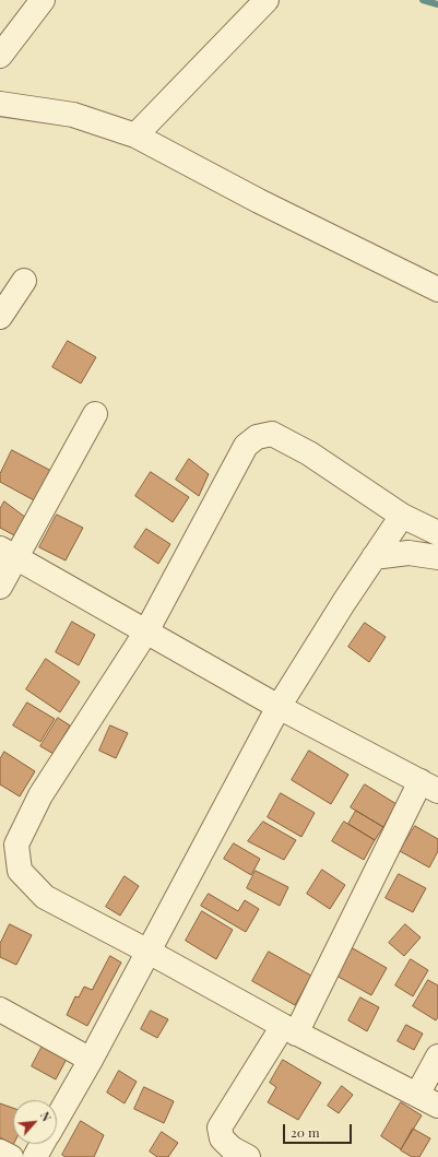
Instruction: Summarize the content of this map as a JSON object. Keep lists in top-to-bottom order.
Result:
{
  "scale_bar": "20 m",
  "north": "top right"
}
